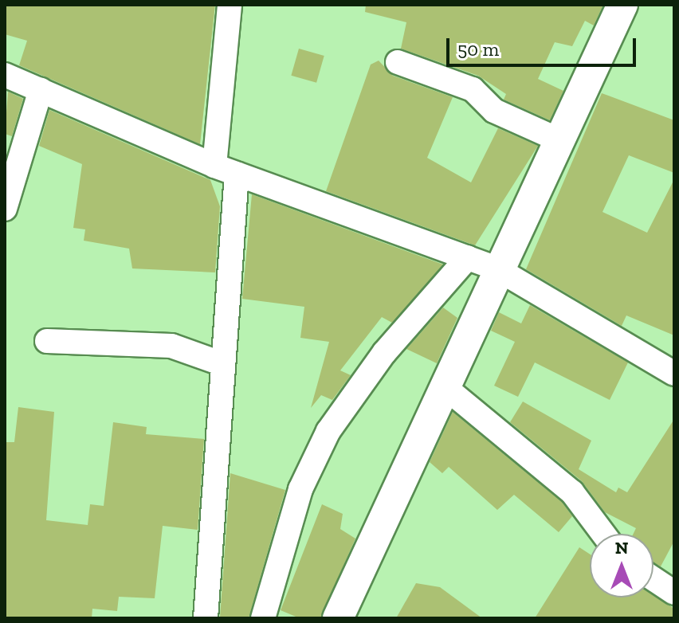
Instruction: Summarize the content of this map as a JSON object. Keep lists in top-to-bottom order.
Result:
{
  "scale_bar": "50 m",
  "north": "top"
}
